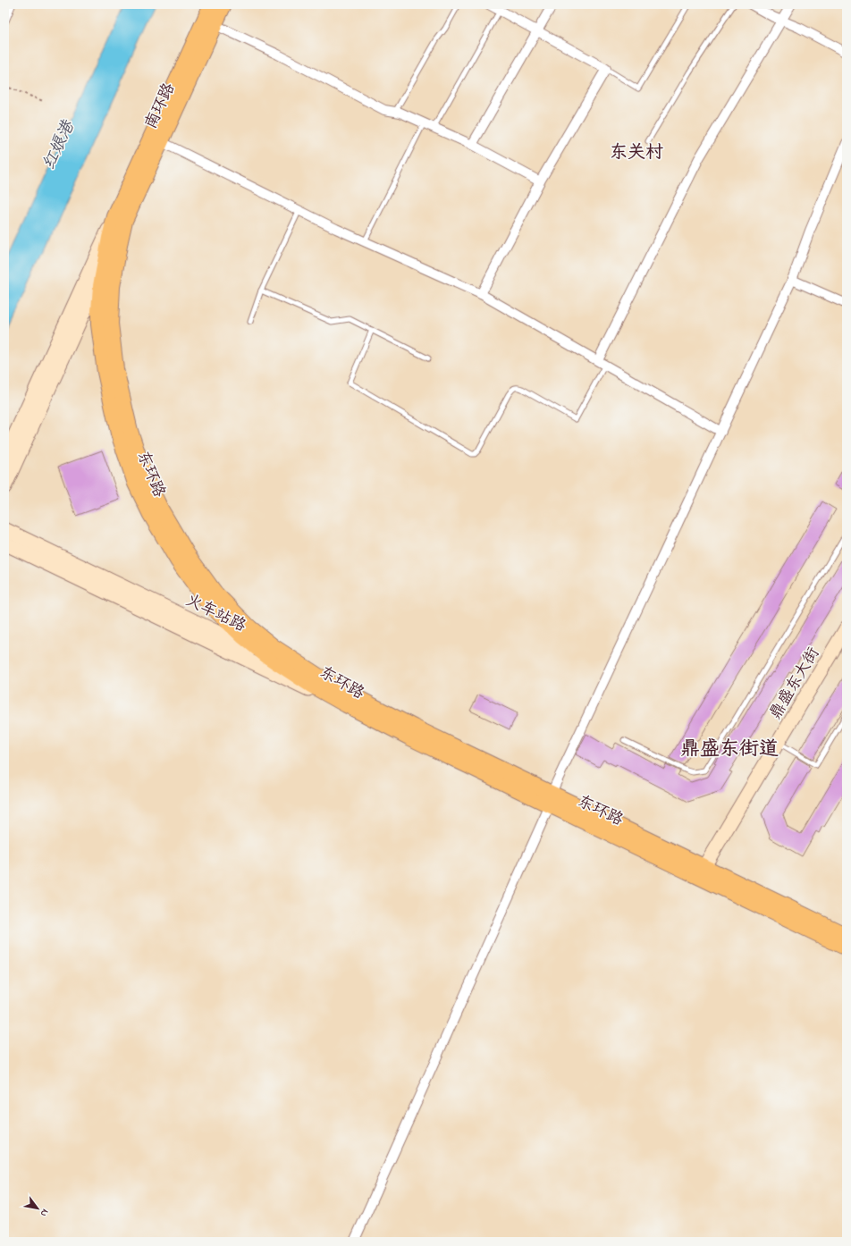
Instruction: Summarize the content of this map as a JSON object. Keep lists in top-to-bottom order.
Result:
{
  "streets": {
    "main road": [
      "南环路",
      "东环路",
      "火车站路",
      "鼎盛东大街"
    ]
  },
  "crossings": [
    ["南环路", "东环路"],
    ["东环路", "火车站路"],
    ["东环路", "鼎盛东大街"]
  ],
  "districts": ["东关村", "鼎盛东街道"],
  "water": ["红娘港"],
  "north": "bottom right"
}
